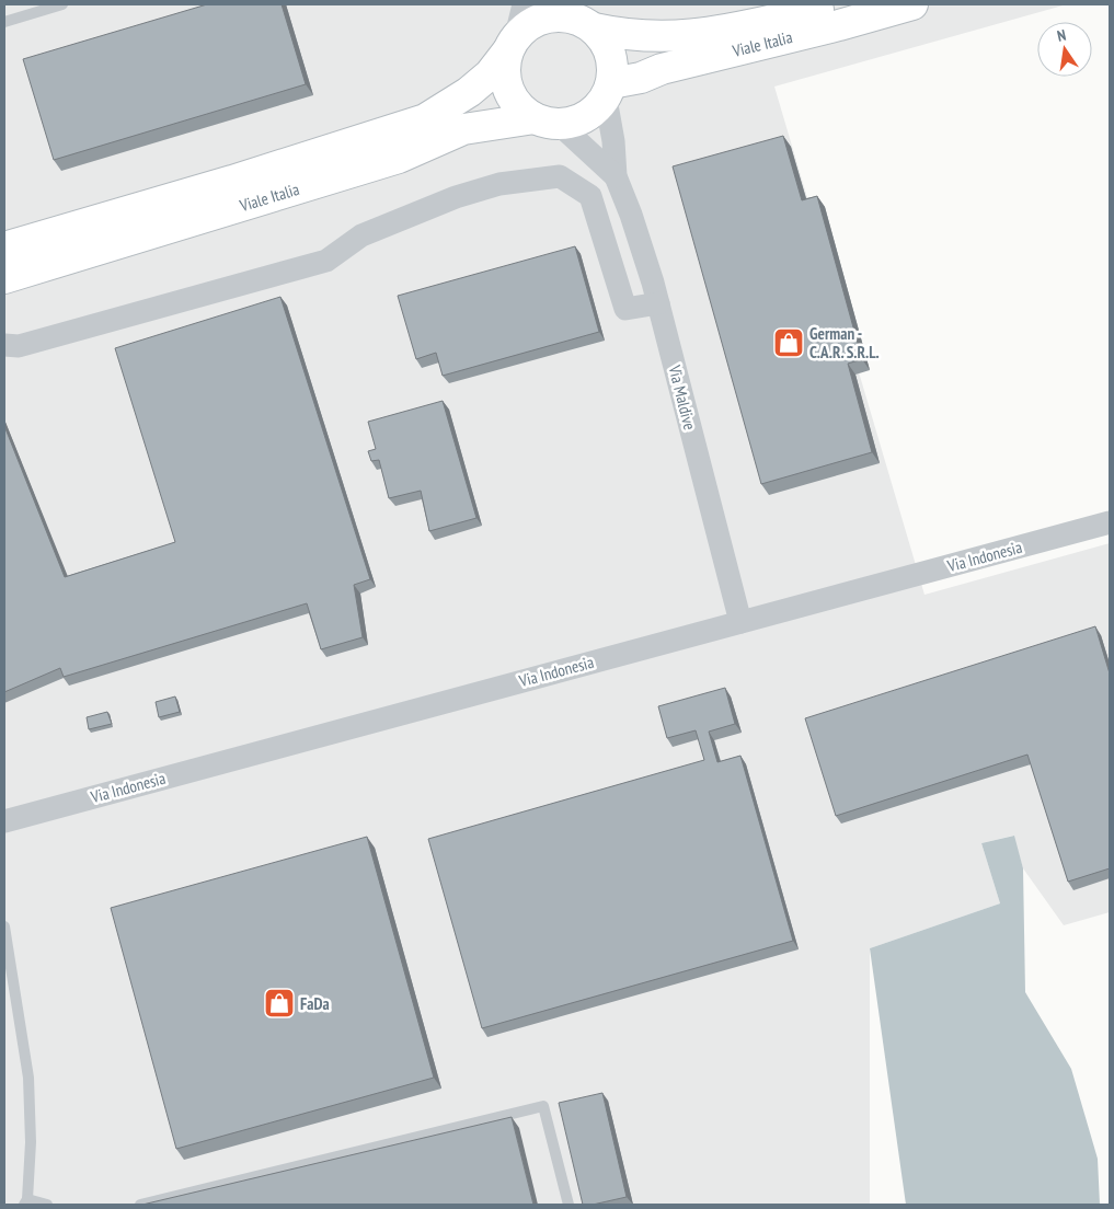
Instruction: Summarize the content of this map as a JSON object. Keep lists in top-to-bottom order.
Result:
{
  "streets": {
    "main road": ["Viale Italia"],
    "street": ["Via Maldive", "Via Indonesia"]
  },
  "crossings": [
    ["Viale Italia", "Via Maldive"],
    ["Via Maldive", "Via Indonesia"]
  ],
  "places": {
    "shop": ["German - C.A.R. S.R.L.", "FaDa"]
  },
  "north": "top"
}
